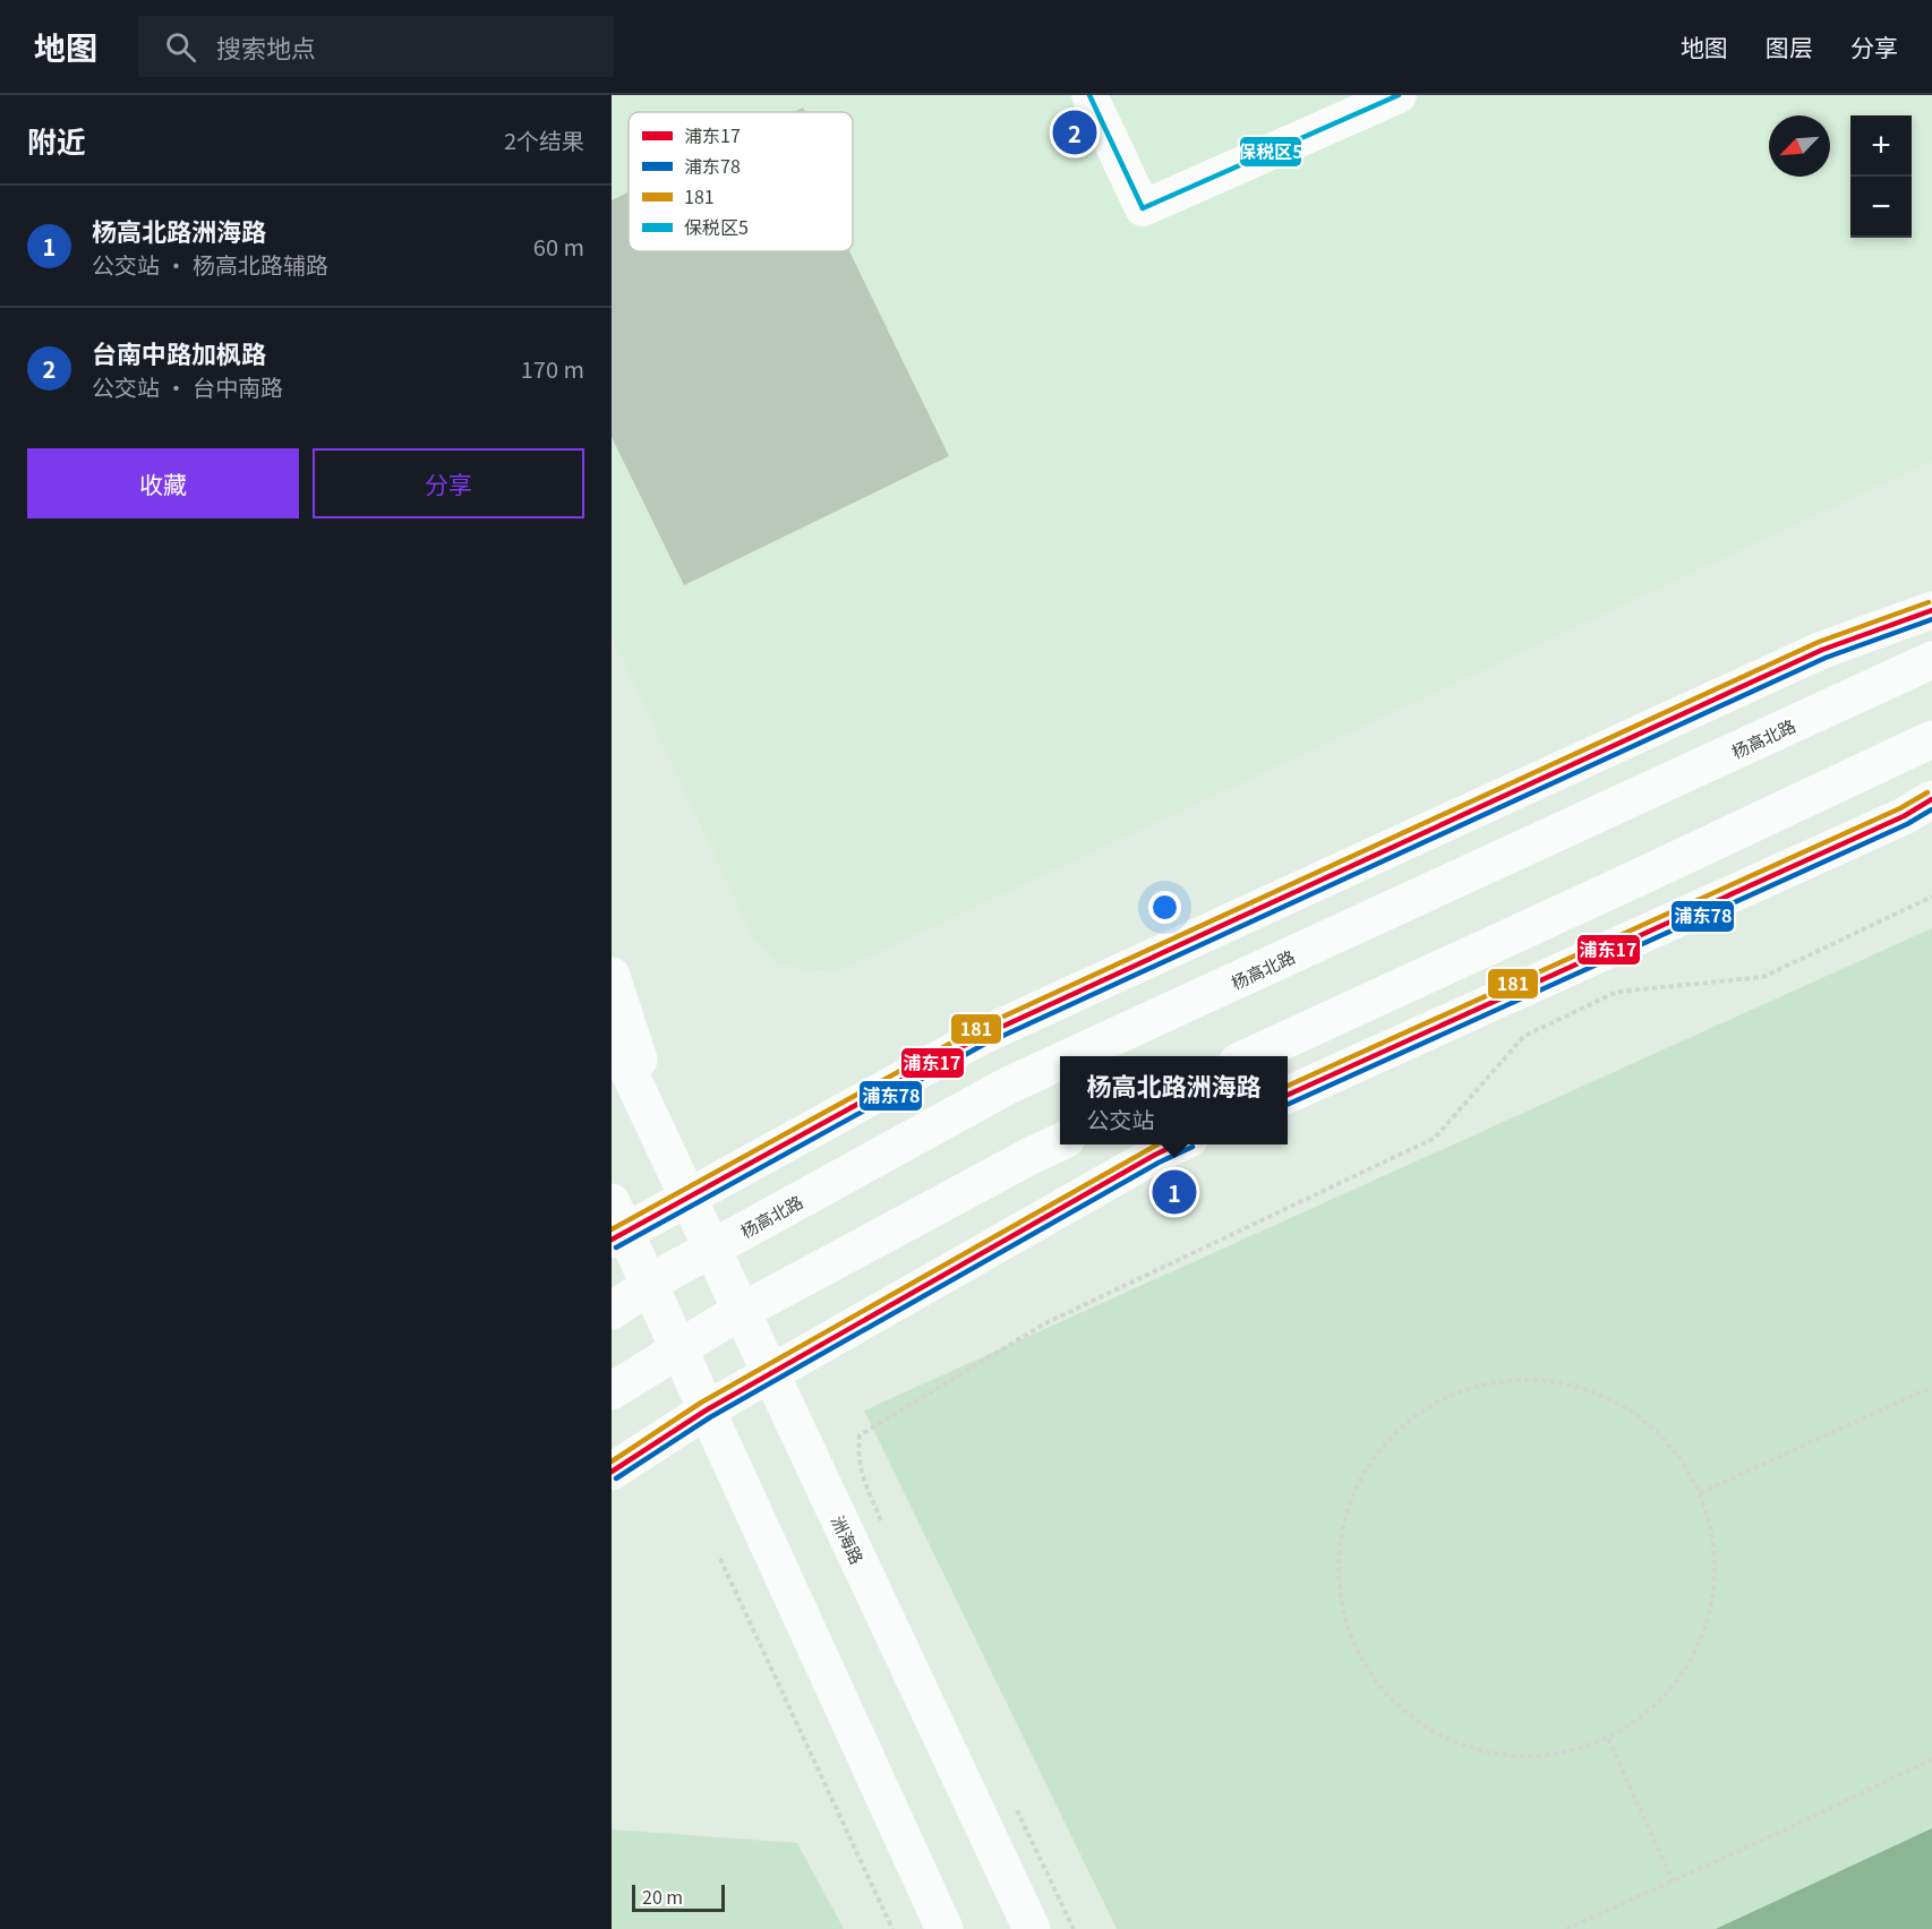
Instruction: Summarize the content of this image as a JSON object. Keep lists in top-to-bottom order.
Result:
{
  "streets": {
    "main road": ["杨高北路", "洲海路"]
  },
  "lines": [
    "transit line 保税区5",
    "transit line 181",
    "transit line 浦东17",
    "transit line 浦东78"
  ],
  "legend": [
    "浦东17",
    "浦东78",
    "181",
    "保税区5"
  ],
  "scale_bar": "20 m",
  "north": "bottom left",
  "page": {
    "header": "地图",
    "search": "搜索地点",
    "nav": ["地图", "图层", "分享"],
    "heading": ["附近", "2个结果"],
    "pins": ["2", "1"],
    "map_buttons": ["+", "−"],
    "list": [
      {
        "mark": "1",
        "name": "杨高北路洲海路",
        "note": "公交站 · 杨高北路辅路",
        "value": "60 m"
      },
      {
        "mark": "2",
        "name": "台南中路加枫路",
        "note": "公交站 · 台中南路",
        "value": "170 m"
      }
    ],
    "buttons": ["收藏", "分享"],
    "popup": ["杨高北路洲海路", "公交站"],
    "scale": "20 m"
  }
}
